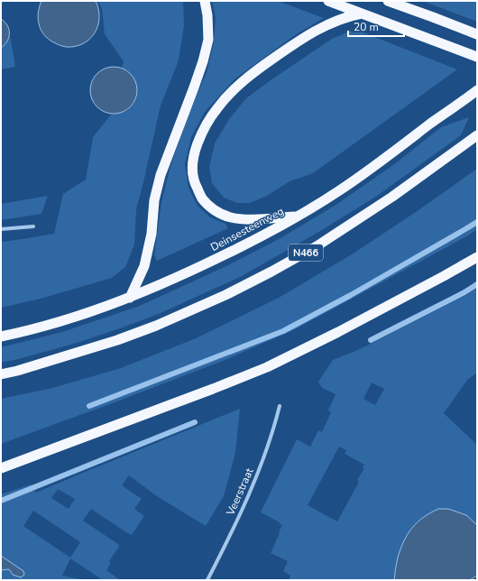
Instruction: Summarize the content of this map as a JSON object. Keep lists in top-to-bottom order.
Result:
{
  "streets": {
    "highway": ["Deinsesteenweg", "N466"],
    "street": ["Veerstraat"]
  },
  "scale_bar": "20 m"
}
